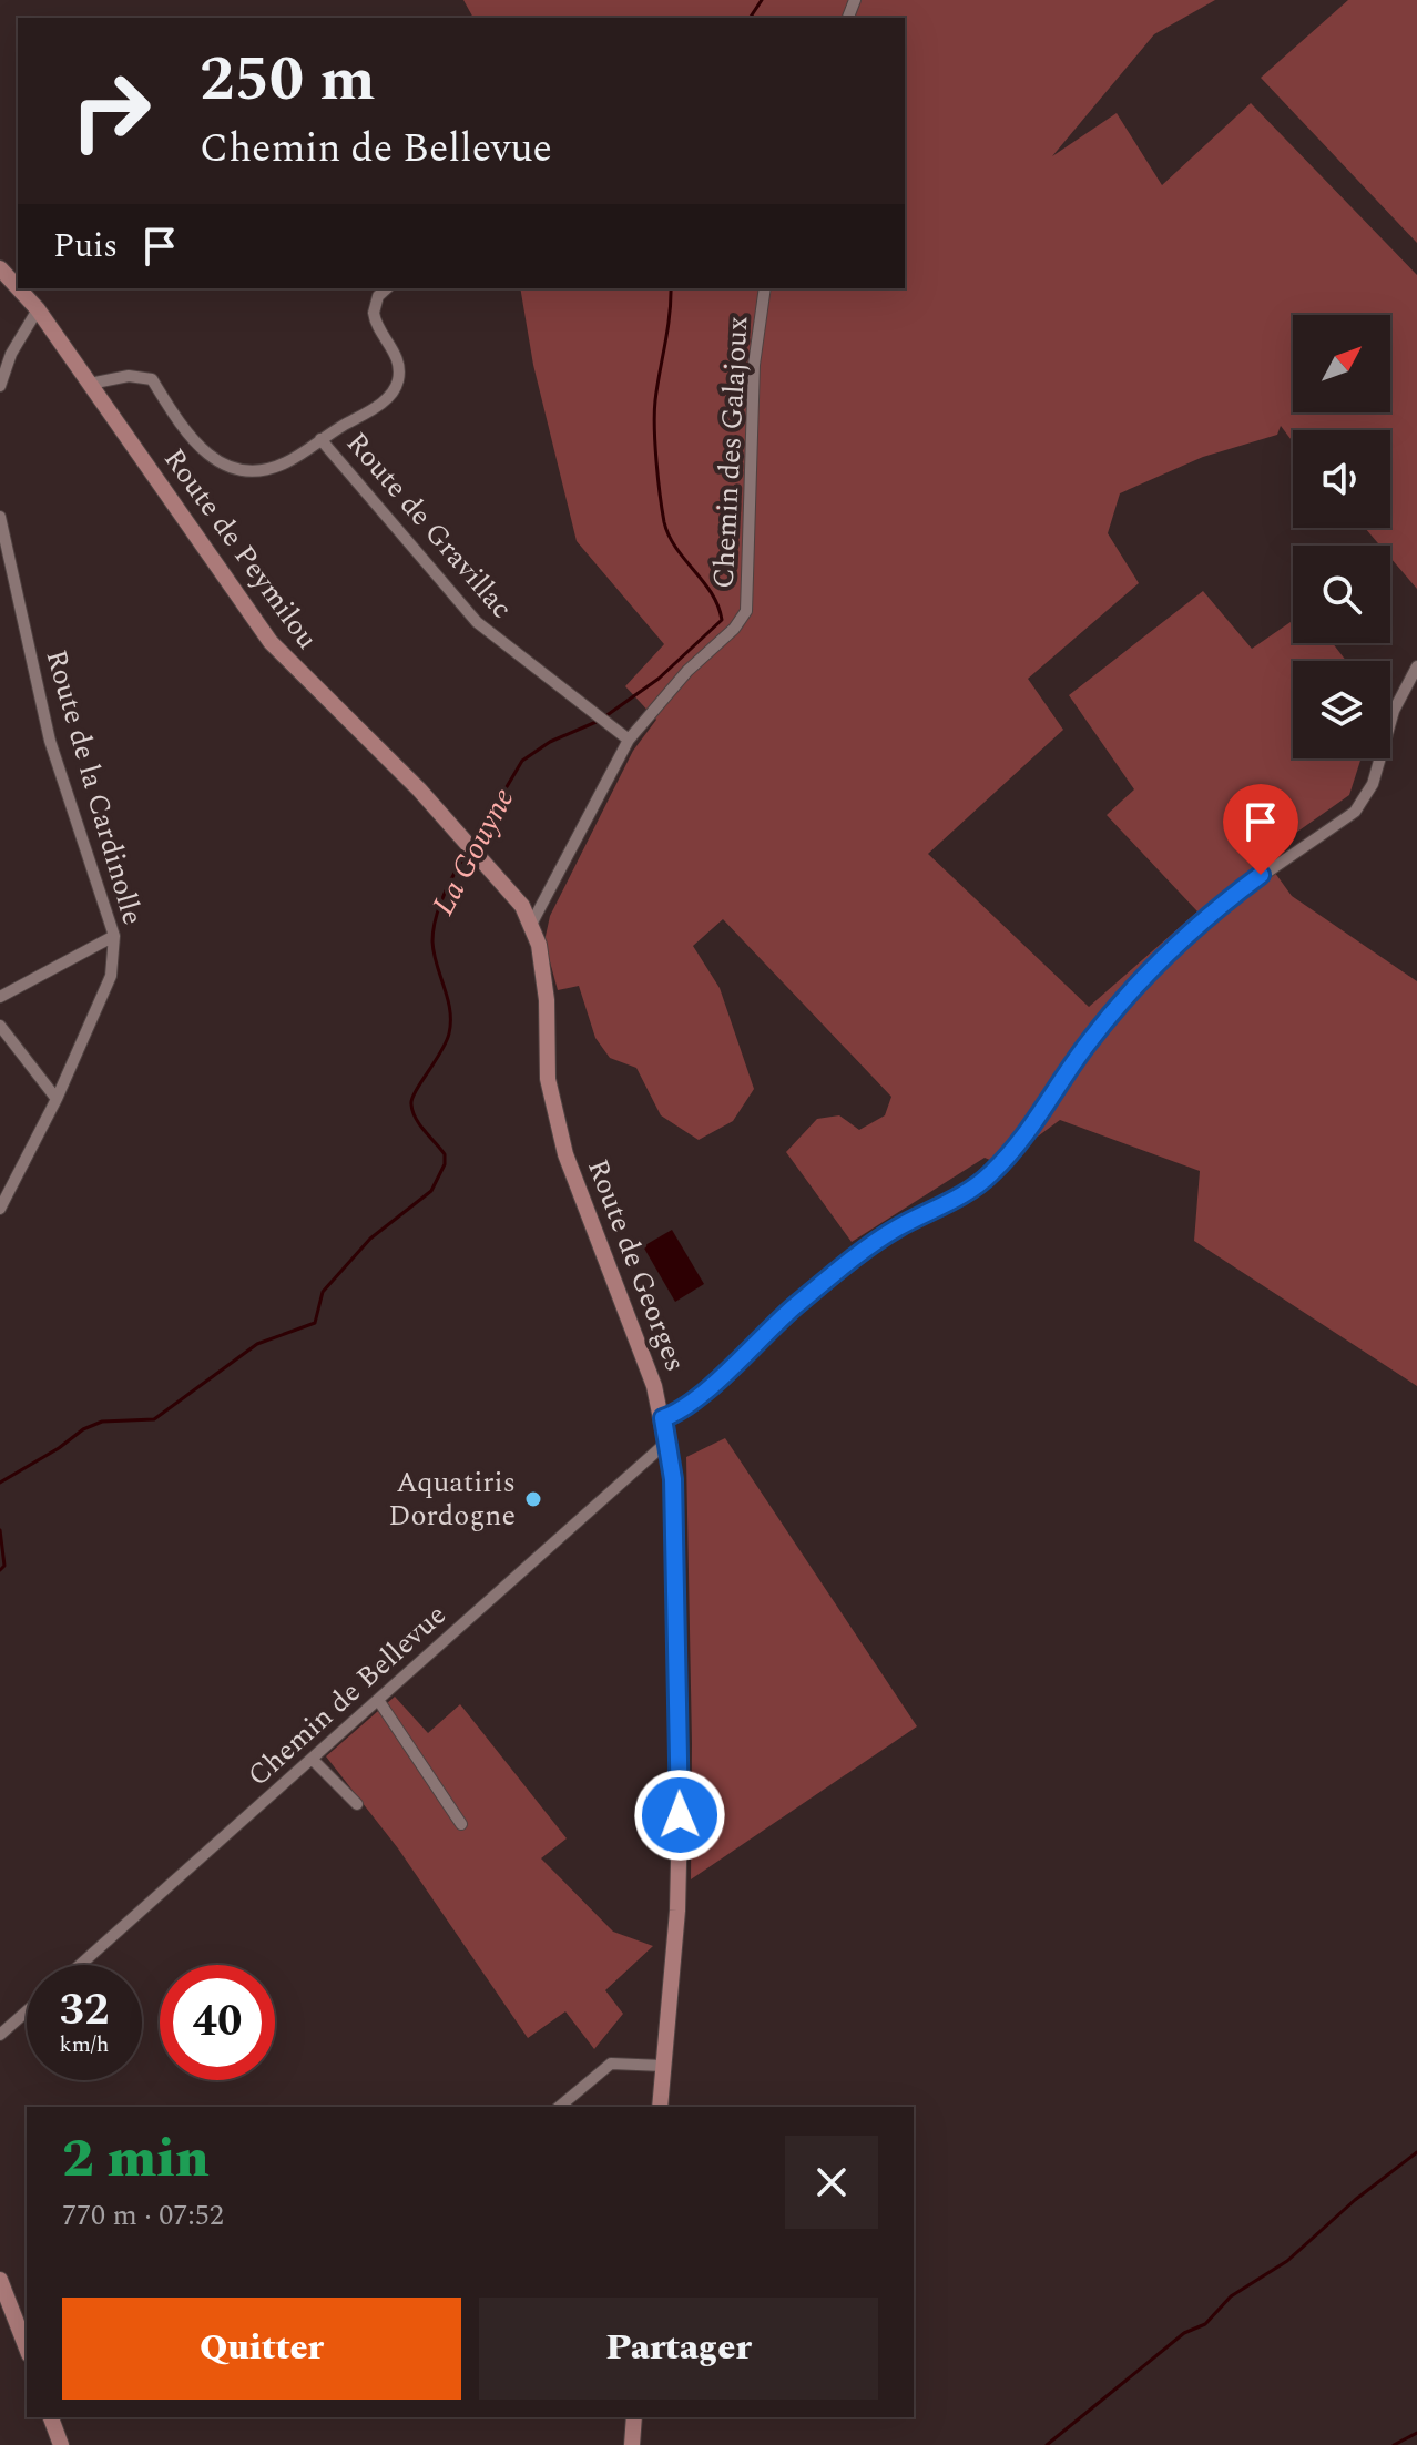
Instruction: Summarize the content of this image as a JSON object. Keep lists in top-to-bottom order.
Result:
{
  "streets": {
    "street": [
      "Chemin des Galajoux",
      "Route de Gravillac",
      "Route de Peymilou",
      "Route de la Cardinolle",
      "Route de Georges",
      "Chemin de Bellevue"
    ]
  },
  "crossings": [
    ["Chemin des Galajoux", "Route de Gravillac"],
    ["Chemin des Galajoux", "Route de Georges"],
    ["Route de Peymilou", "Route de Georges"],
    ["Route de Georges", "Chemin de Bellevue"]
  ],
  "water": ["La Gouyne"],
  "places": ["Aquatiris Dordogne"],
  "north": "top right",
  "page": {
    "turn": ["250 m", "Chemin de Bellevue"],
    "then": "Puis",
    "speed": "32 km/h",
    "limit": "40",
    "heading": ["2 min", "770 m · 07:52"],
    "buttons": ["Quitter", "Partager"]
  }
}
